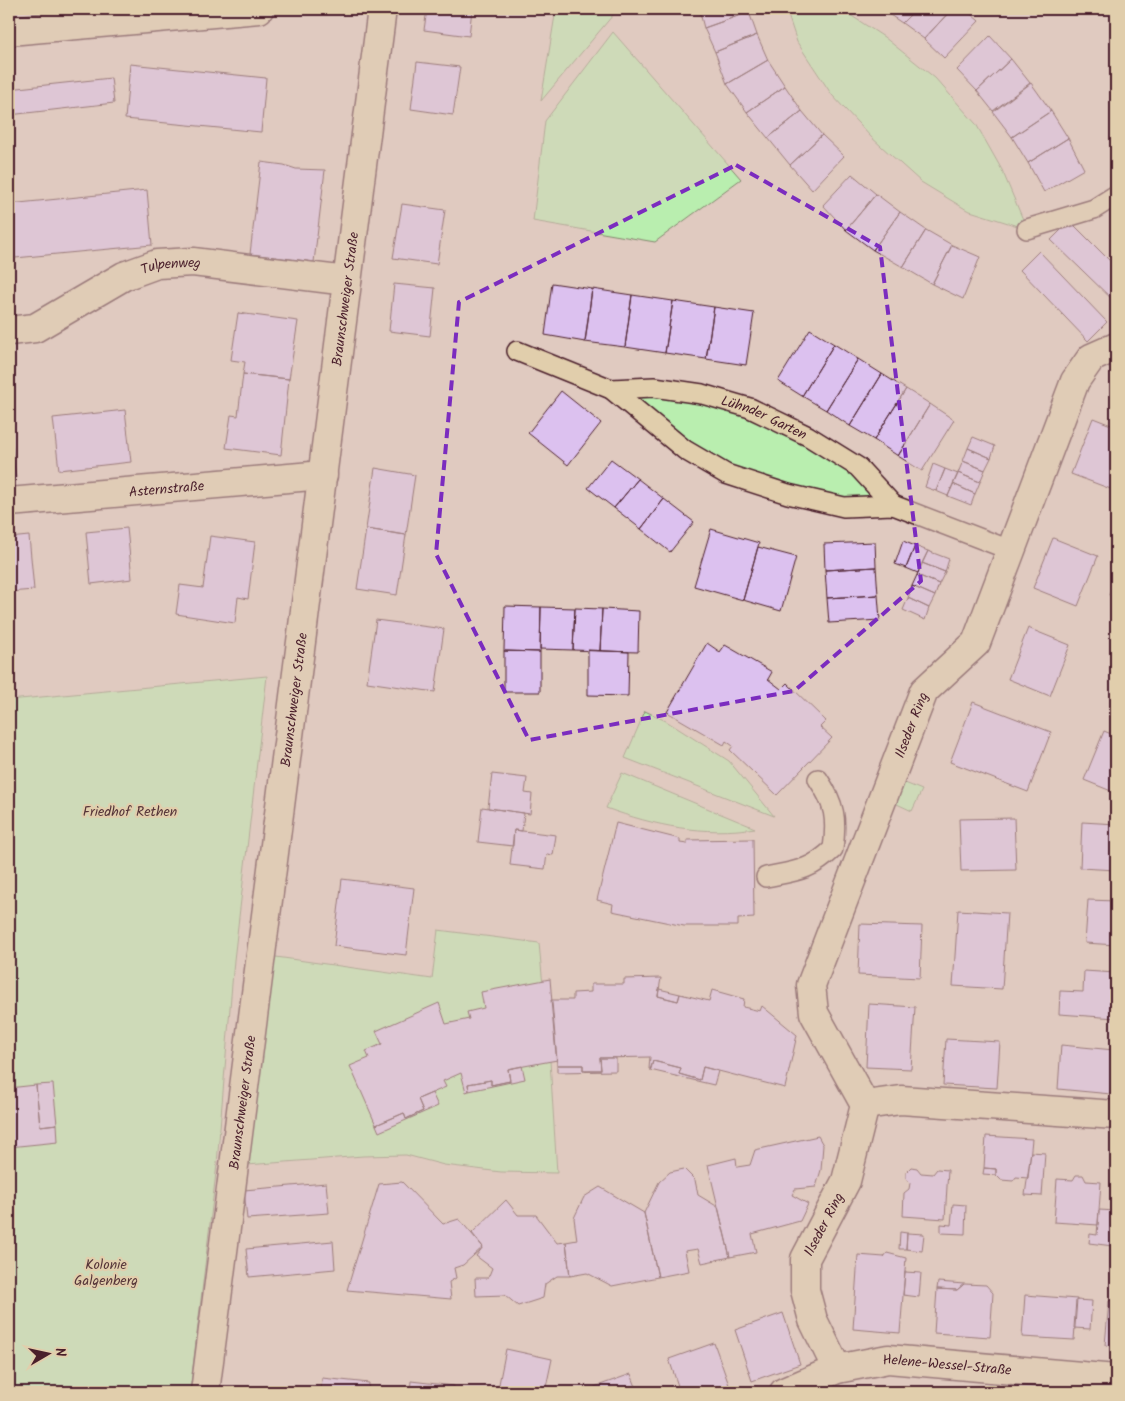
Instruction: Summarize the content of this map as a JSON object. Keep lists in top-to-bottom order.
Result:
{
  "streets": {
    "street": [
      "Tulpenweg",
      "Braunschweiger Straße",
      "Asternstraße",
      "Ilseder Ring",
      "Helene-Wessel-Straße"
    ],
    "lane": ["Lühnder Garten"]
  },
  "crossings": [
    ["Tulpenweg", "Braunschweiger Straße"],
    ["Braunschweiger Straße", "Asternstraße"],
    ["Lühnder Garten", "Ilseder Ring"],
    ["Ilseder Ring", "Helene-Wessel-Straße"]
  ],
  "parks": ["Friedhof Rethen", "Kolonie Galgenberg"],
  "north": "right"
}
